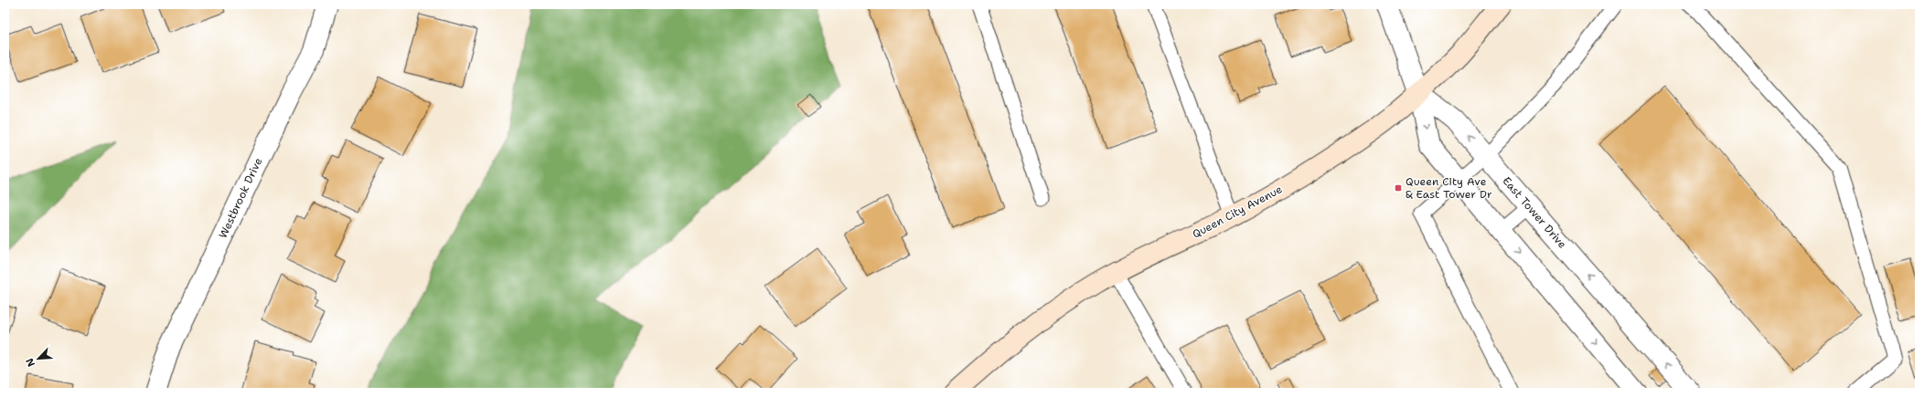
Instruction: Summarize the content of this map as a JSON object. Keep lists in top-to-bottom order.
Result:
{
  "streets": {
    "main road": ["Queen City Avenue"],
    "street": ["Westbrook Drive", "East Tower Drive"]
  },
  "crossings": [
    ["Queen City Avenue", "East Tower Drive"]
  ],
  "places": {
    "transit": ["Queen City Ave & East Tower Dr"]
  },
  "north": "bottom left"
}
